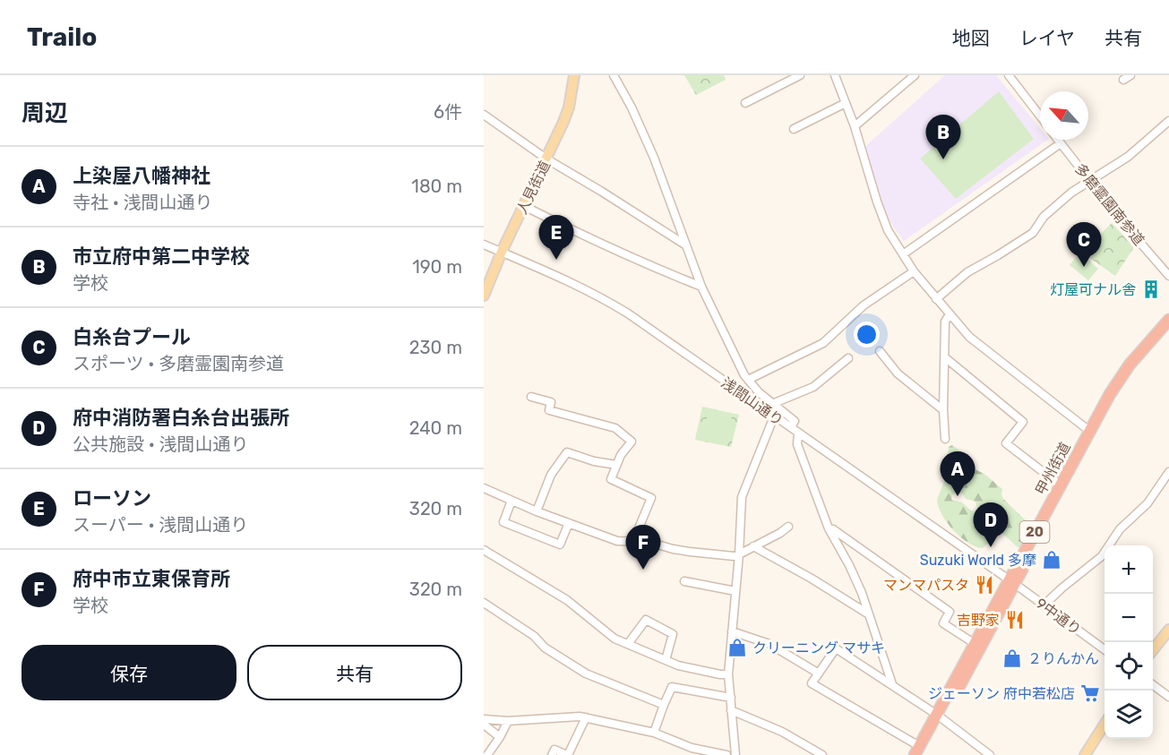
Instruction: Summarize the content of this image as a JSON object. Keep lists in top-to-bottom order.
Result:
{
  "streets": {
    "highway": ["甲州街道", "20"],
    "main road": ["人見街道"],
    "street": ["多磨霊園南参道", "浅間山通り", "9中通り"]
  },
  "crossings": [
    ["人見街道", "浅間山通り"],
    ["浅間山通り", "甲州街道"],
    ["浅間山通り", "9中通り"],
    ["甲州街道", "9中通り"]
  ],
  "places": {
    "building": ["灯屋可ナル舎"],
    "shop": ["Suzuki World 多摩", "クリーニング マサキ", "２りんかん"],
    "restaurant": ["マンマパスタ", "吉野家"],
    "supermarket": ["ジェーソン 府中若松店"]
  },
  "north": "top left",
  "page": {
    "header": "Trailo",
    "nav": ["地図", "レイヤ", "共有"],
    "heading": ["周辺", "6件"],
    "pins": [
      "B",
      "E",
      "C",
      "A",
      "D",
      "F"
    ],
    "list": [
      {
        "mark": "A",
        "name": "上染屋八幡神社",
        "note": "寺社 · 浅間山通り",
        "value": "180 m"
      },
      {
        "mark": "B",
        "name": "市立府中第二中学校",
        "note": "学校",
        "value": "190 m"
      },
      {
        "mark": "C",
        "name": "白糸台プール",
        "note": "スポーツ · 多磨霊園南参道",
        "value": "230 m"
      },
      {
        "mark": "D",
        "name": "府中消防署白糸台出張所",
        "note": "公共施設 · 浅間山通り",
        "value": "240 m"
      },
      {
        "mark": "E",
        "name": "ローソン",
        "note": "スーパー · 浅間山通り",
        "value": "320 m"
      },
      {
        "mark": "F",
        "name": "府中市立東保育所",
        "note": "学校",
        "value": "320 m"
      }
    ],
    "map_buttons": ["+", "−"],
    "buttons": ["保存", "共有"]
  }
}
